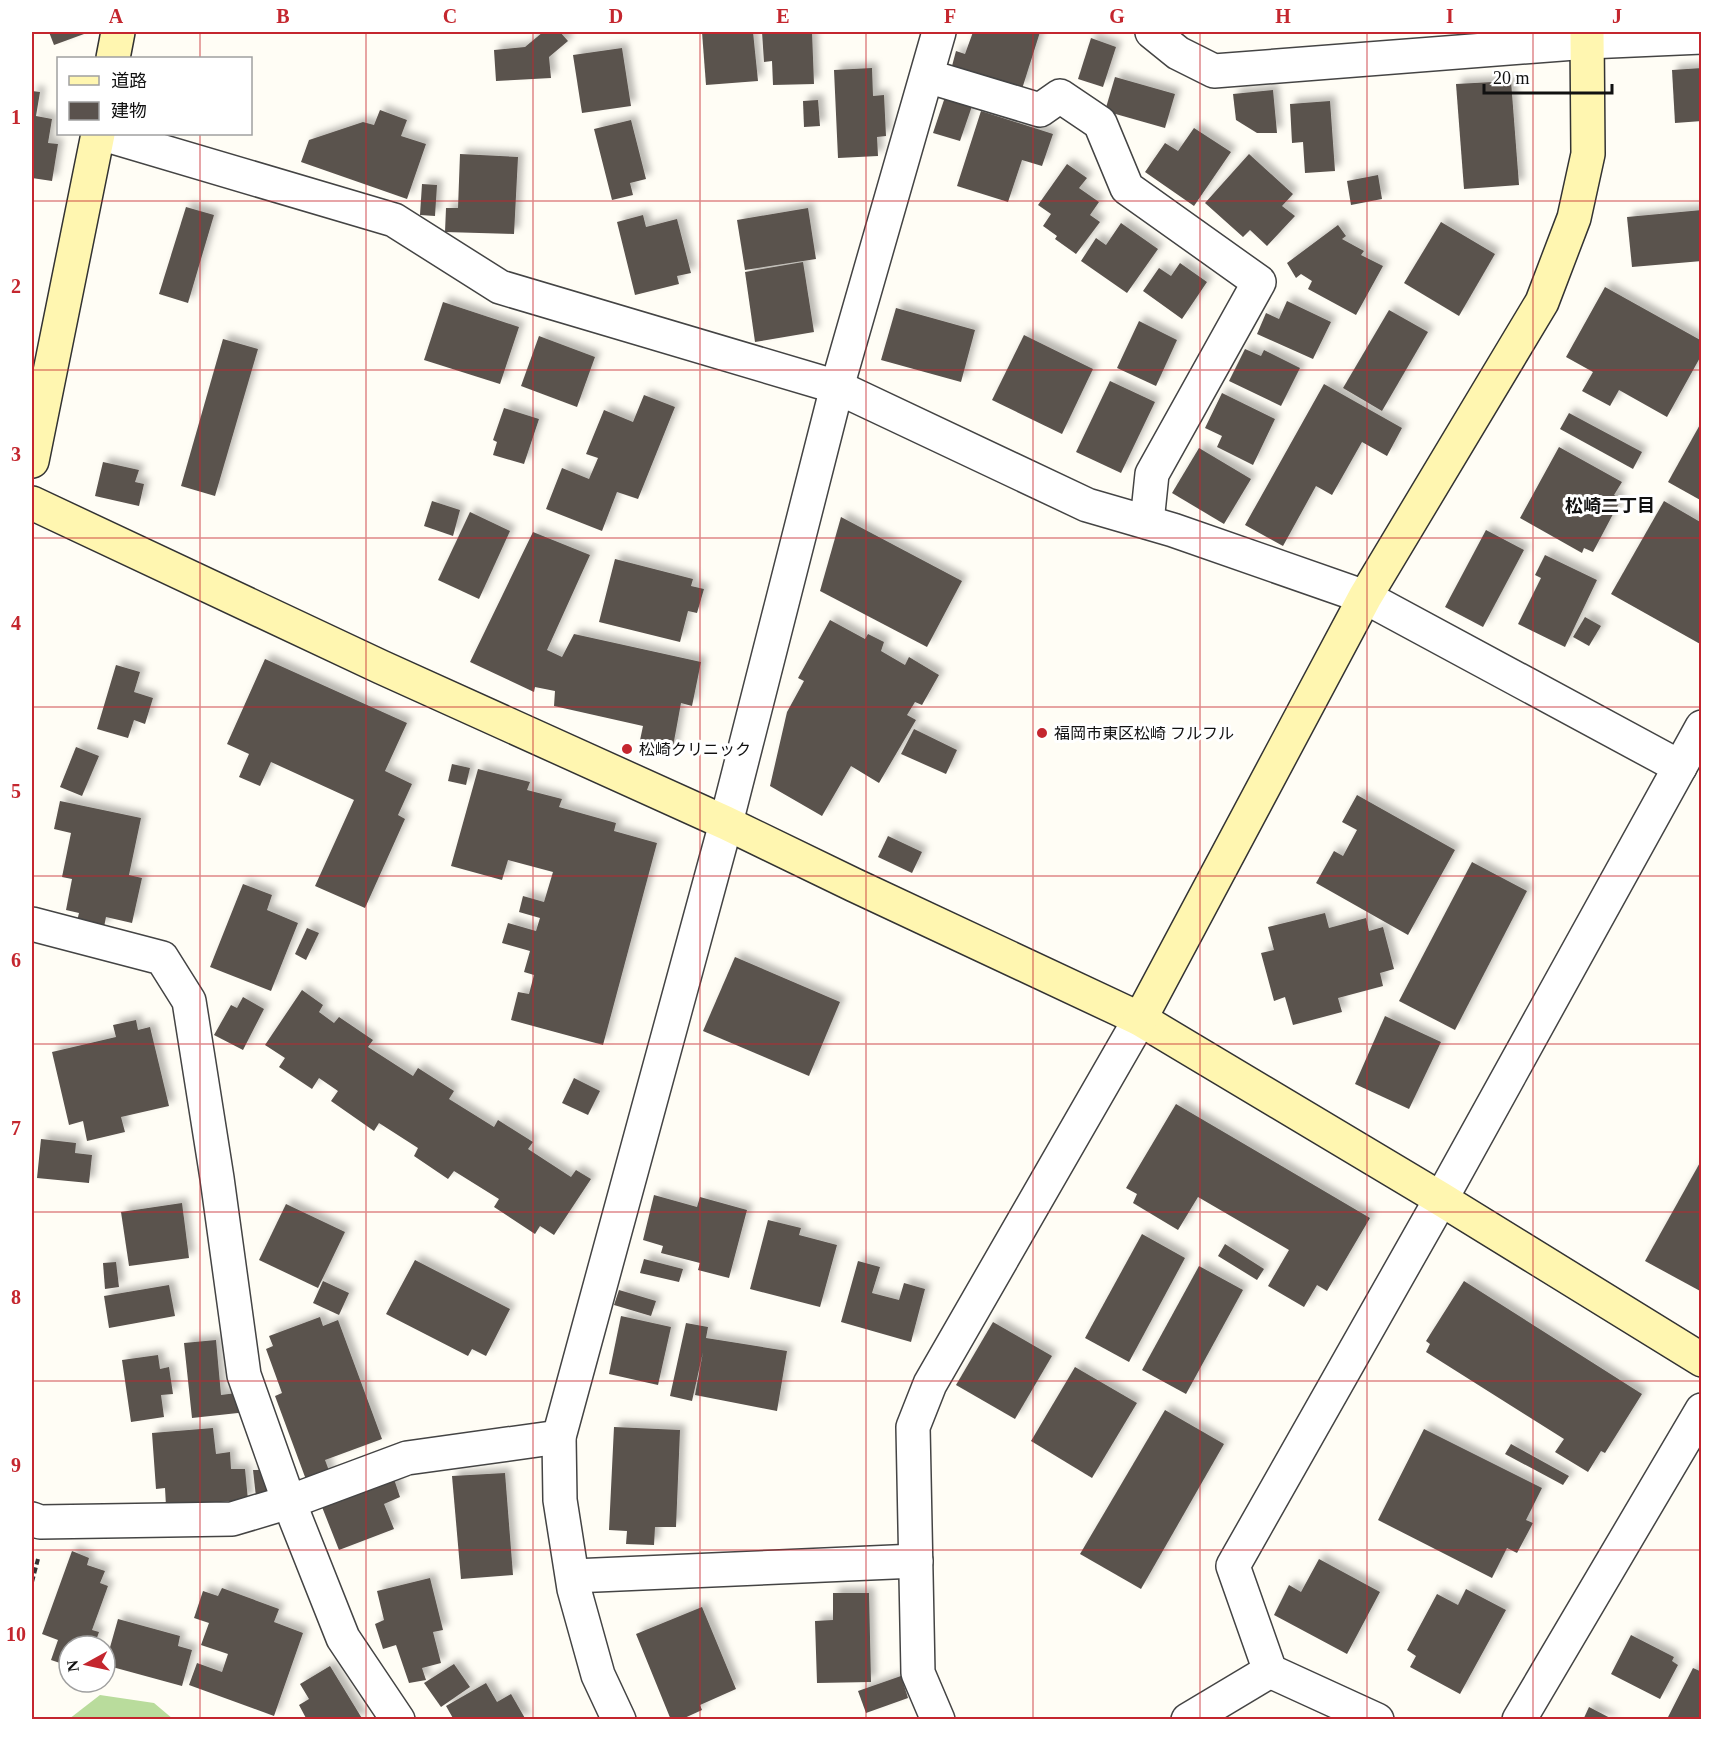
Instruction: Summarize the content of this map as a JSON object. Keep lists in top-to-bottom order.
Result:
{
  "districts": ["松崎二丁目"],
  "places": ["福岡市東区松崎 フルフル", "松崎クリニック"],
  "legend": ["道路", "建物"],
  "scale_bar": "20 m",
  "north": "left",
  "grid": {
    "columns": [
      "A",
      "B",
      "C",
      "D",
      "E",
      "F",
      "G",
      "H",
      "I",
      "J"
    ],
    "rows": [
      "1",
      "2",
      "3",
      "4",
      "5",
      "6",
      "7",
      "8",
      "9",
      "10"
    ]
  }
}
